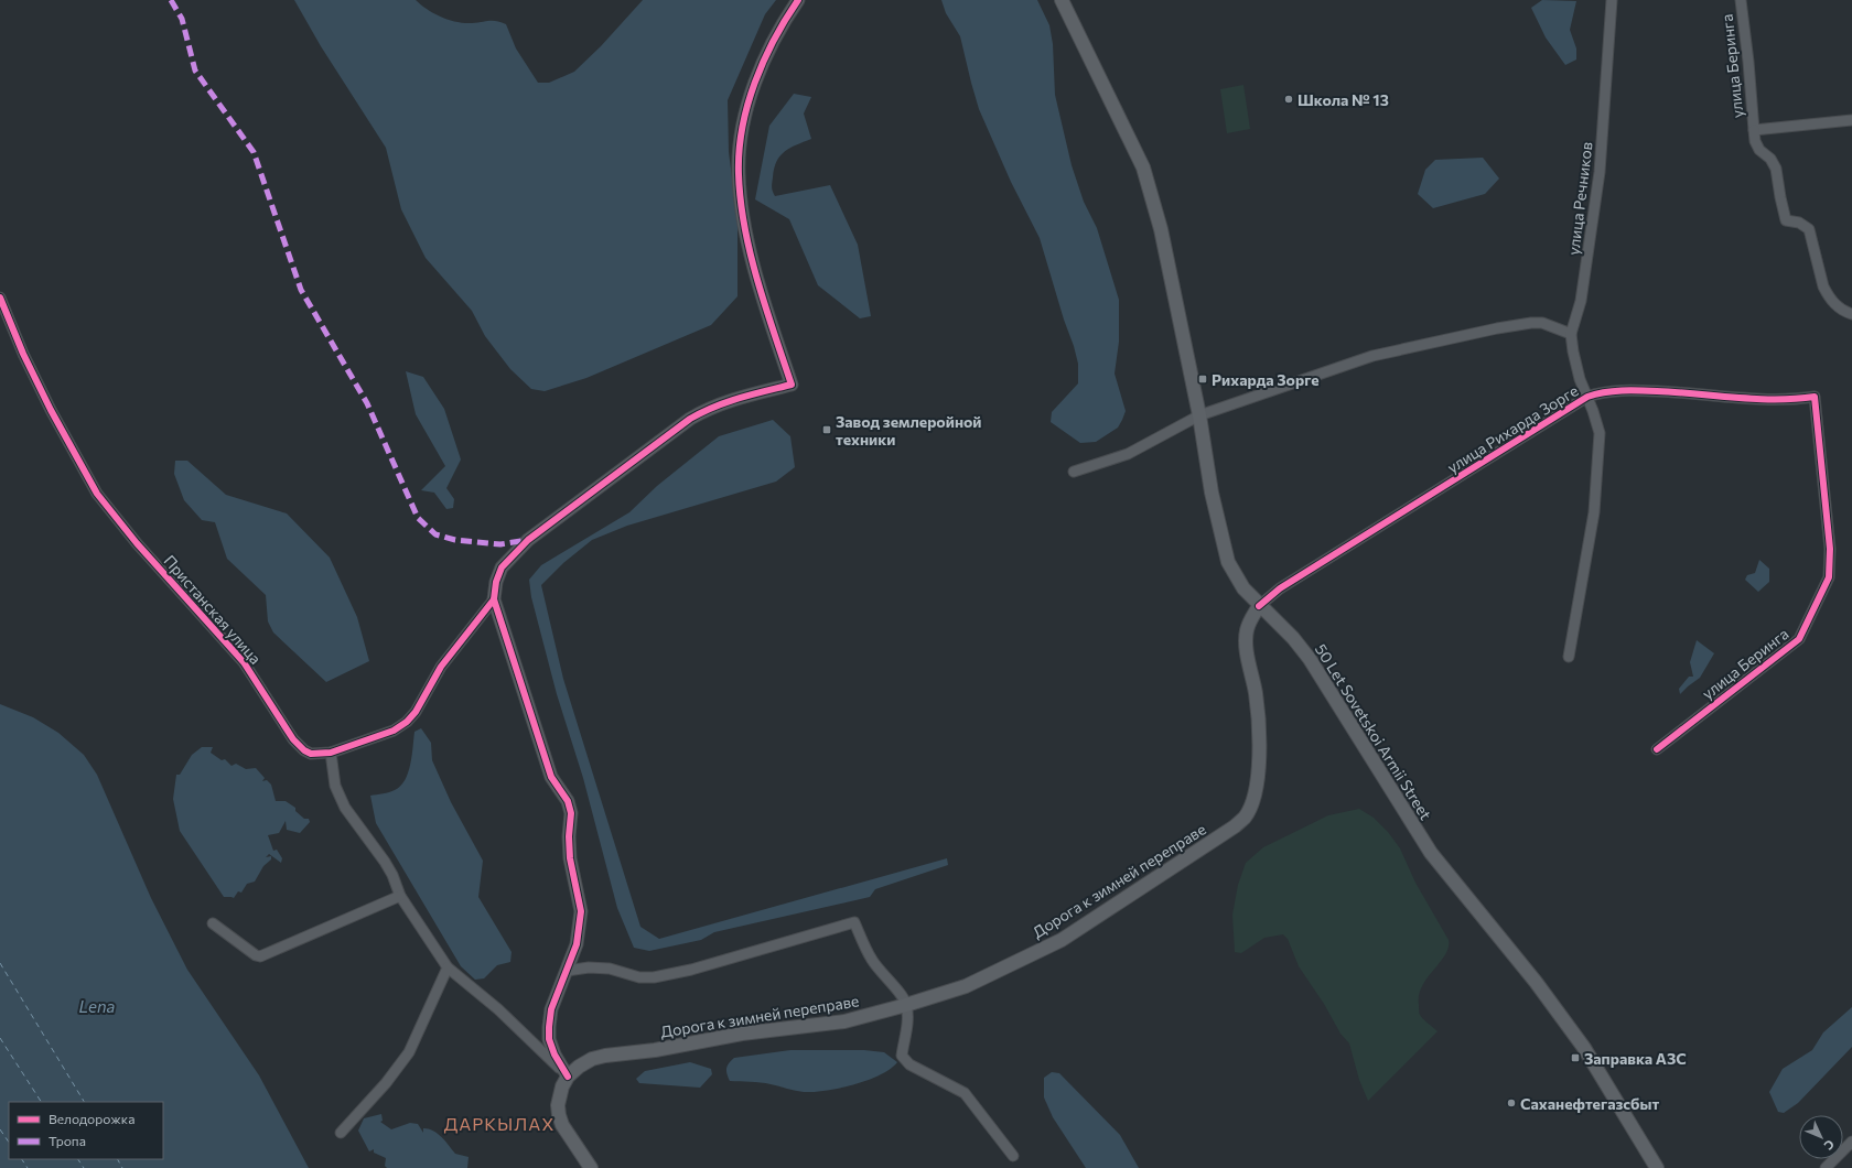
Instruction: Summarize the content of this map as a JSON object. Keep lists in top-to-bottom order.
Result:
{
  "streets": {
    "main road": ["50 Let Sovetskoi Armii Street", "Дорога к зимней переправе"],
    "street": [
      "улица Беринга",
      "улица Речников",
      "улица Рихарда Зорге",
      "Пристанская улица"
    ]
  },
  "crossings": [
    ["улица Беринга", "улица Рихарда Зорге"],
    ["улица Речников", "улица Рихарда Зорге"],
    ["улица Рихарда Зорге", "50 Let Sovetskoi Armii Street"],
    ["улица Рихарда Зорге", "Дорога к зимней переправе"],
    ["50 Let Sovetskoi Armii Street", "Дорога к зимней переправе"]
  ],
  "districts": ["ДАРКЫЛАХ"],
  "water": ["Lena"],
  "places": {
    "other": ["Школа № 13", "Саханефтегазсбыт"],
    "transit": ["Рихарда Зорге", "Завод землеройной техники", "Заправка АЗС"]
  },
  "legend": ["Велодорожка", "Тропа"],
  "north": "bottom right"
}
